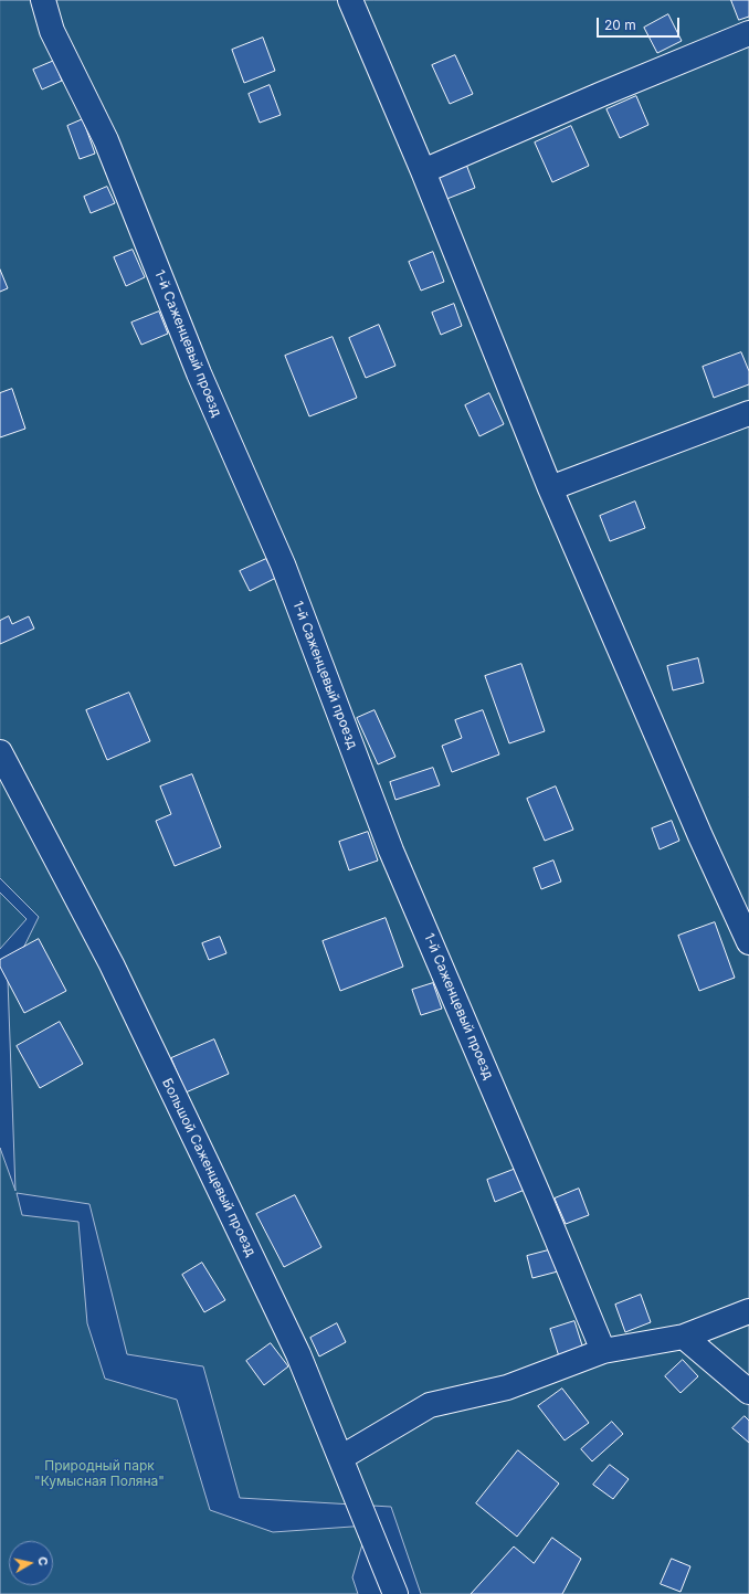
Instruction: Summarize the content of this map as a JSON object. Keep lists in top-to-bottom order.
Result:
{
  "streets": {
    "lane": ["1-й Саженцевый проезд", "Большой Саженцевый проезд"]
  },
  "parks": ["Природный парк \"Кумысная Поляна\""],
  "scale_bar": "20 m",
  "north": "right"
}
